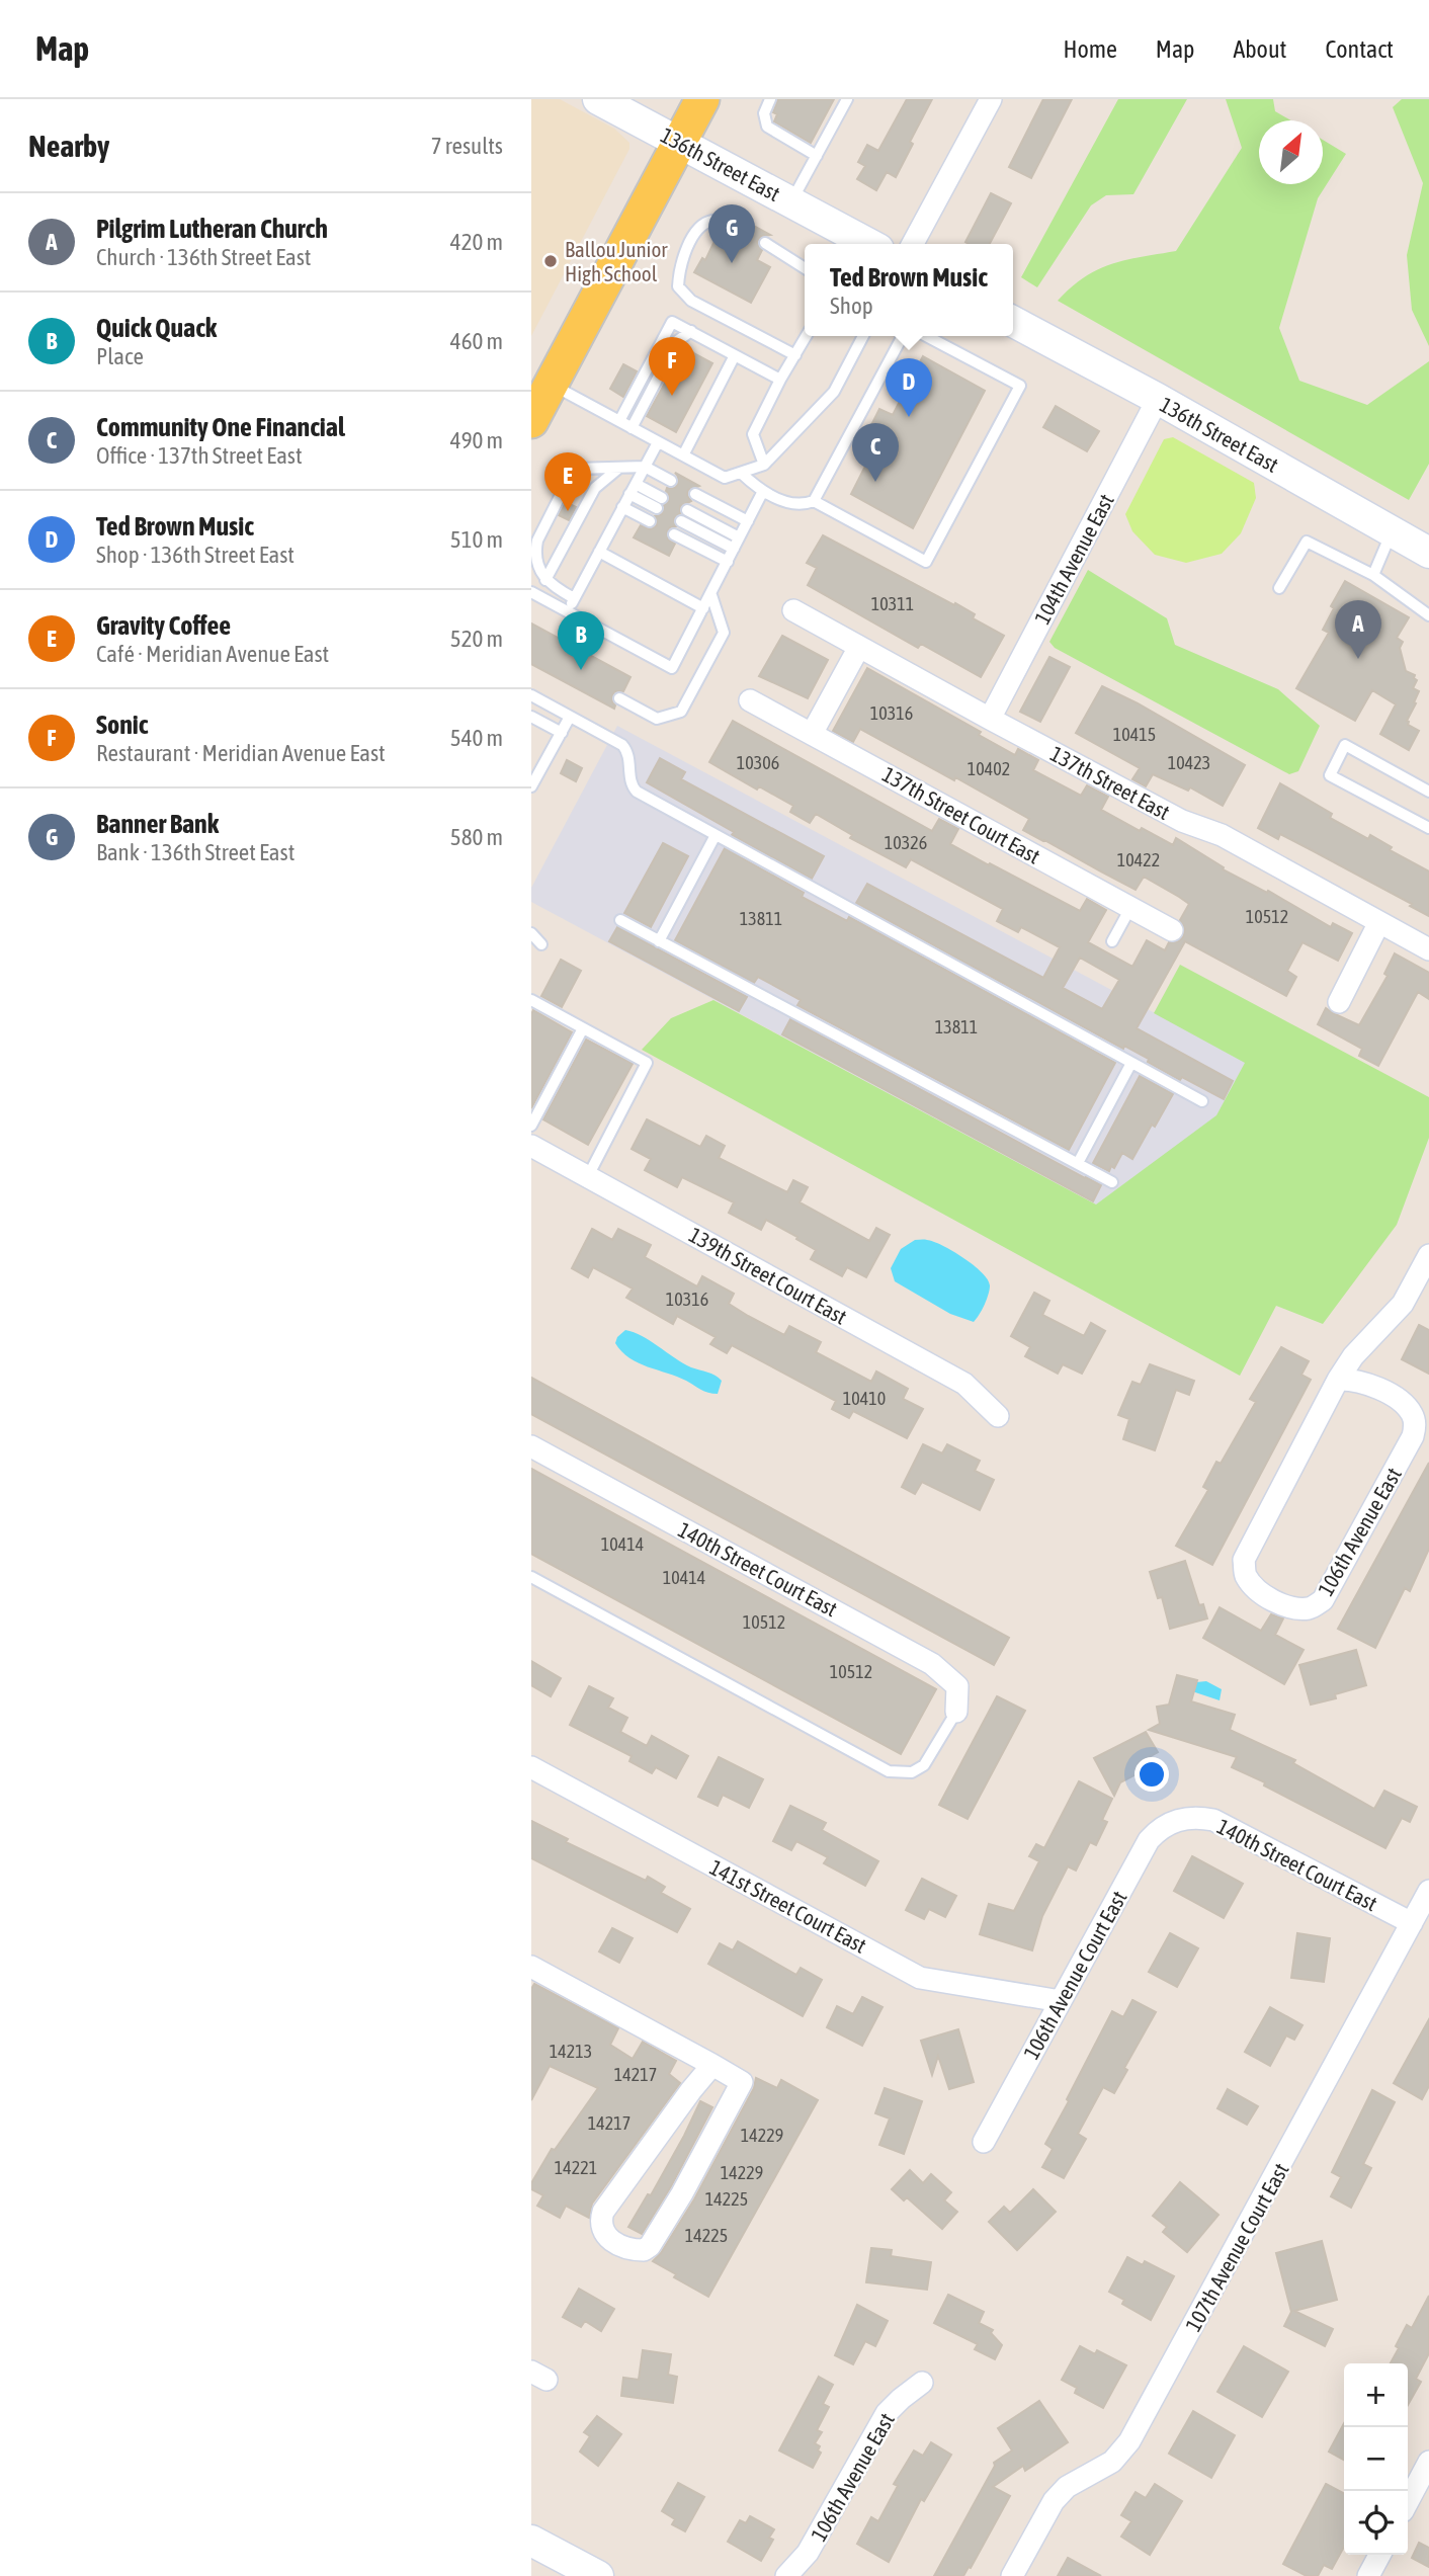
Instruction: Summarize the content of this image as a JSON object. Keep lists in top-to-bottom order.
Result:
{
  "streets": {
    "street": [
      "136th Street East",
      "104th Avenue East",
      "137th Street East",
      "137th Street Court East",
      "139th Street Court East",
      "106th Avenue East",
      "140th Street Court East",
      "141st Street Court East",
      "106th Avenue Court East",
      "107th Avenue Court East"
    ]
  },
  "crossings": [
    ["136th Street East", "104th Avenue East"],
    ["104th Avenue East", "137th Street East"],
    ["140th Street Court East", "106th Avenue Court East"],
    ["140th Street Court East", "107th Avenue Court East"],
    ["141st Street Court East", "106th Avenue Court East"]
  ],
  "places": ["Ballou Junior High School"],
  "house_numbers": [
    "10311",
    "10316",
    "10415",
    "10306",
    "10423",
    "10402",
    "10326",
    "10422",
    "10512",
    "13811",
    "13811",
    "10316",
    "10410",
    "10414",
    "10414",
    "10512",
    "10512",
    "14213",
    "14217",
    "14217",
    "14229",
    "14221",
    "14229",
    "14225",
    "14225"
  ],
  "north": "top right",
  "page": {
    "header": "Map",
    "nav": [
      "Home",
      "Map",
      "About",
      "Contact"
    ],
    "heading": ["Nearby", "7 results"],
    "list": [
      {
        "mark": "A",
        "name": "Pilgrim Lutheran Church",
        "note": "Church · 136th Street East",
        "value": "420 m"
      },
      {
        "mark": "B",
        "name": "Quick Quack",
        "note": "Place",
        "value": "460 m"
      },
      {
        "mark": "C",
        "name": "Community One Financial",
        "note": "Office · 137th Street East",
        "value": "490 m"
      },
      {
        "mark": "D",
        "name": "Ted Brown Music",
        "note": "Shop · 136th Street East",
        "value": "510 m"
      },
      {
        "mark": "E",
        "name": "Gravity Coffee",
        "note": "Café · Meridian Avenue East",
        "value": "520 m"
      },
      {
        "mark": "F",
        "name": "Sonic",
        "note": "Restaurant · Meridian Avenue East",
        "value": "540 m"
      },
      {
        "mark": "G",
        "name": "Banner Bank",
        "note": "Bank · 136th Street East",
        "value": "580 m"
      }
    ],
    "pins": [
      "G",
      "F",
      "D",
      "C",
      "E",
      "A",
      "B"
    ],
    "popup": ["Ted Brown Music", "Shop"],
    "map_buttons": ["+", "−"]
  }
}
